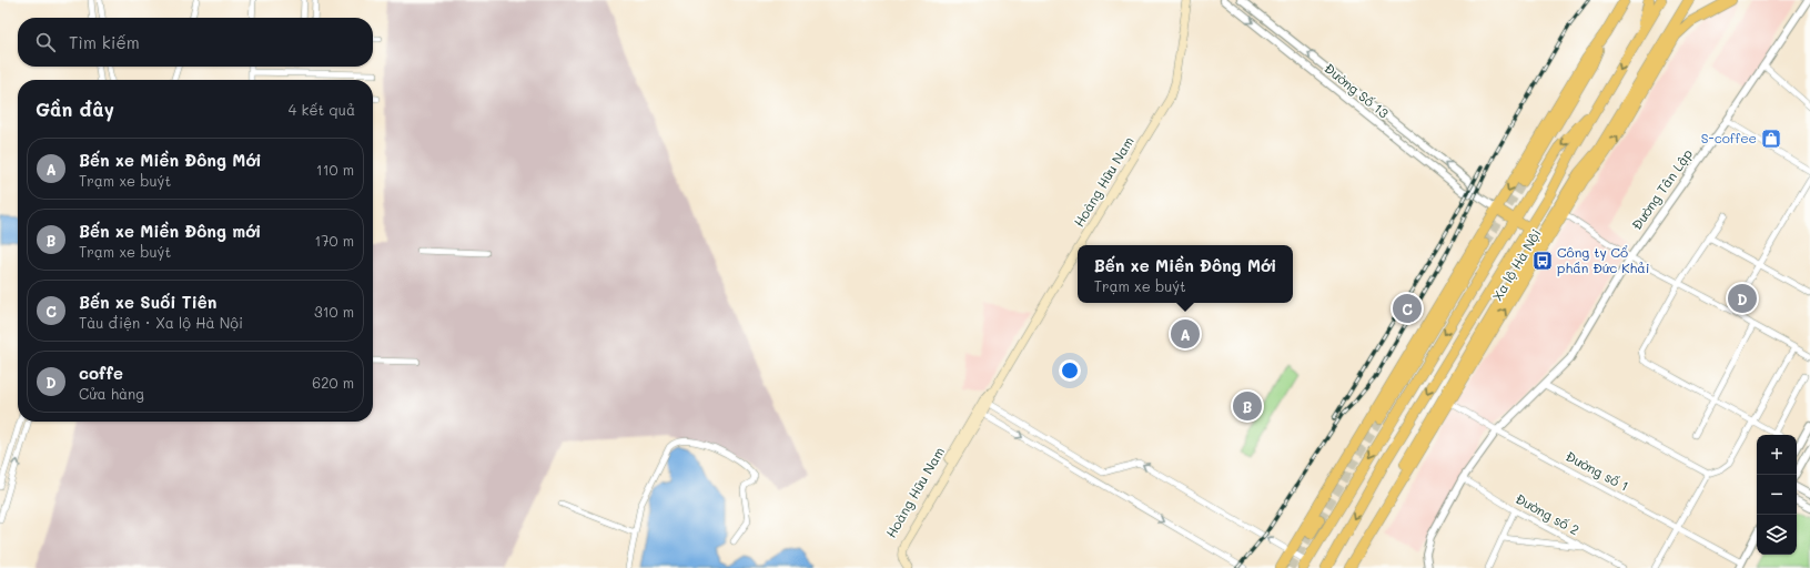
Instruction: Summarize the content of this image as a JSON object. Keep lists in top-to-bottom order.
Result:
{
  "streets": {
    "highway": ["Xa lộ Hà Nội"],
    "main road": ["Hoàng Hữu Nam"],
    "street": [
      "Đường Số 13",
      "Đường Tân Lập",
      "Đường số 1",
      "Đường số 2"
    ]
  },
  "crossings": [
    ["Đường Tân Lập", "Đường số 1"],
    ["Đường Tân Lập", "Đường số 2"],
    ["Xa lộ Hà Nội", "Đường số 1"]
  ],
  "places": {
    "shop": ["S-coffee"],
    "bus stop": ["Công ty Cổ phần Đức Khải"]
  },
  "page": {
    "search": "Tìm kiếm",
    "heading": ["Gần đây", "4 kết quả"],
    "list": [
      {
        "mark": "A",
        "name": "Bến xe Miền Đông Mới",
        "note": "Trạm xe buýt",
        "value": "110 m"
      },
      {
        "mark": "B",
        "name": "Bến xe Miền Đông mới",
        "note": "Trạm xe buýt",
        "value": "170 m"
      },
      {
        "mark": "C",
        "name": "Bến xe Suối Tiên",
        "note": "Tàu điện · Xa lộ Hà Nội",
        "value": "310 m"
      },
      {
        "mark": "D",
        "name": "coffe",
        "note": "Cửa hàng",
        "value": "620 m"
      }
    ],
    "popup": ["Bến xe Miền Đông Mới", "Trạm xe buýt"],
    "pins": [
      "D",
      "C",
      "A",
      "B"
    ],
    "map_buttons": ["+", "−"]
  }
}
